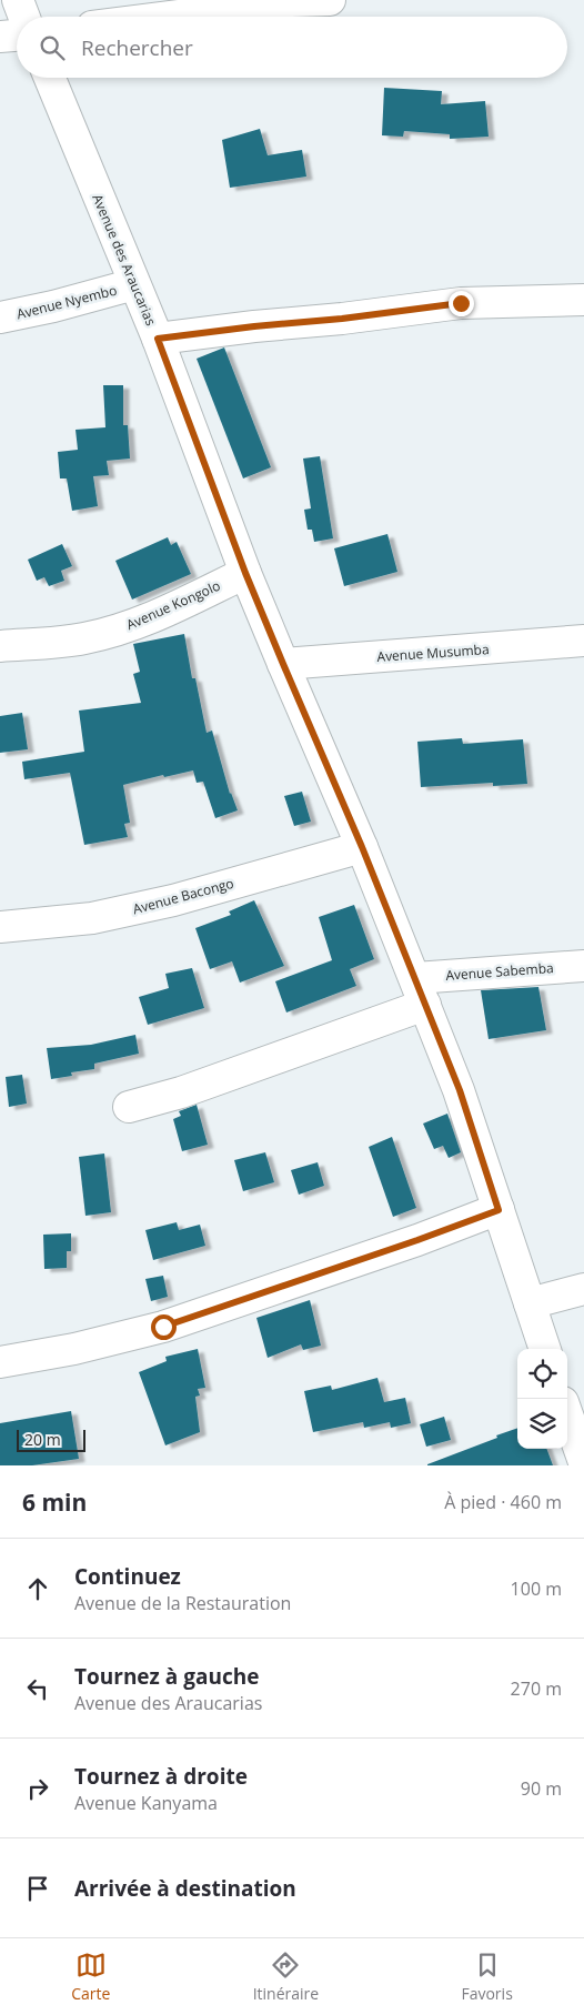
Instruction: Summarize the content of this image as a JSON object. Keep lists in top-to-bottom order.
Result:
{
  "streets": {
    "street": [
      "Avenue des Araucarias",
      "Avenue Nyembo",
      "Avenue Kongolo",
      "Avenue Musumba",
      "Avenue Bacongo",
      "Avenue Sabemba"
    ]
  },
  "crossings": [
    ["Avenue des Araucarias", "Avenue Nyembo"],
    ["Avenue des Araucarias", "Avenue Kongolo"],
    ["Avenue des Araucarias", "Avenue Musumba"],
    ["Avenue des Araucarias", "Avenue Bacongo"],
    ["Avenue des Araucarias", "Avenue Sabemba"]
  ],
  "scale_bar": "20 m",
  "page": {
    "search": "Rechercher",
    "scale": "20 m",
    "heading": ["6 min", "À pied · 460 m"],
    "list": [
      ["Continuez", "Avenue de la Restauration", "100 m"],
      ["Tournez à gauche", "Avenue des Araucarias", "270 m"],
      ["Tournez à droite", "Avenue Kanyama", "90 m"],
      "Arrivée à destination"
    ],
    "nav": ["Carte", "Itinéraire", "Favoris"]
  }
}
